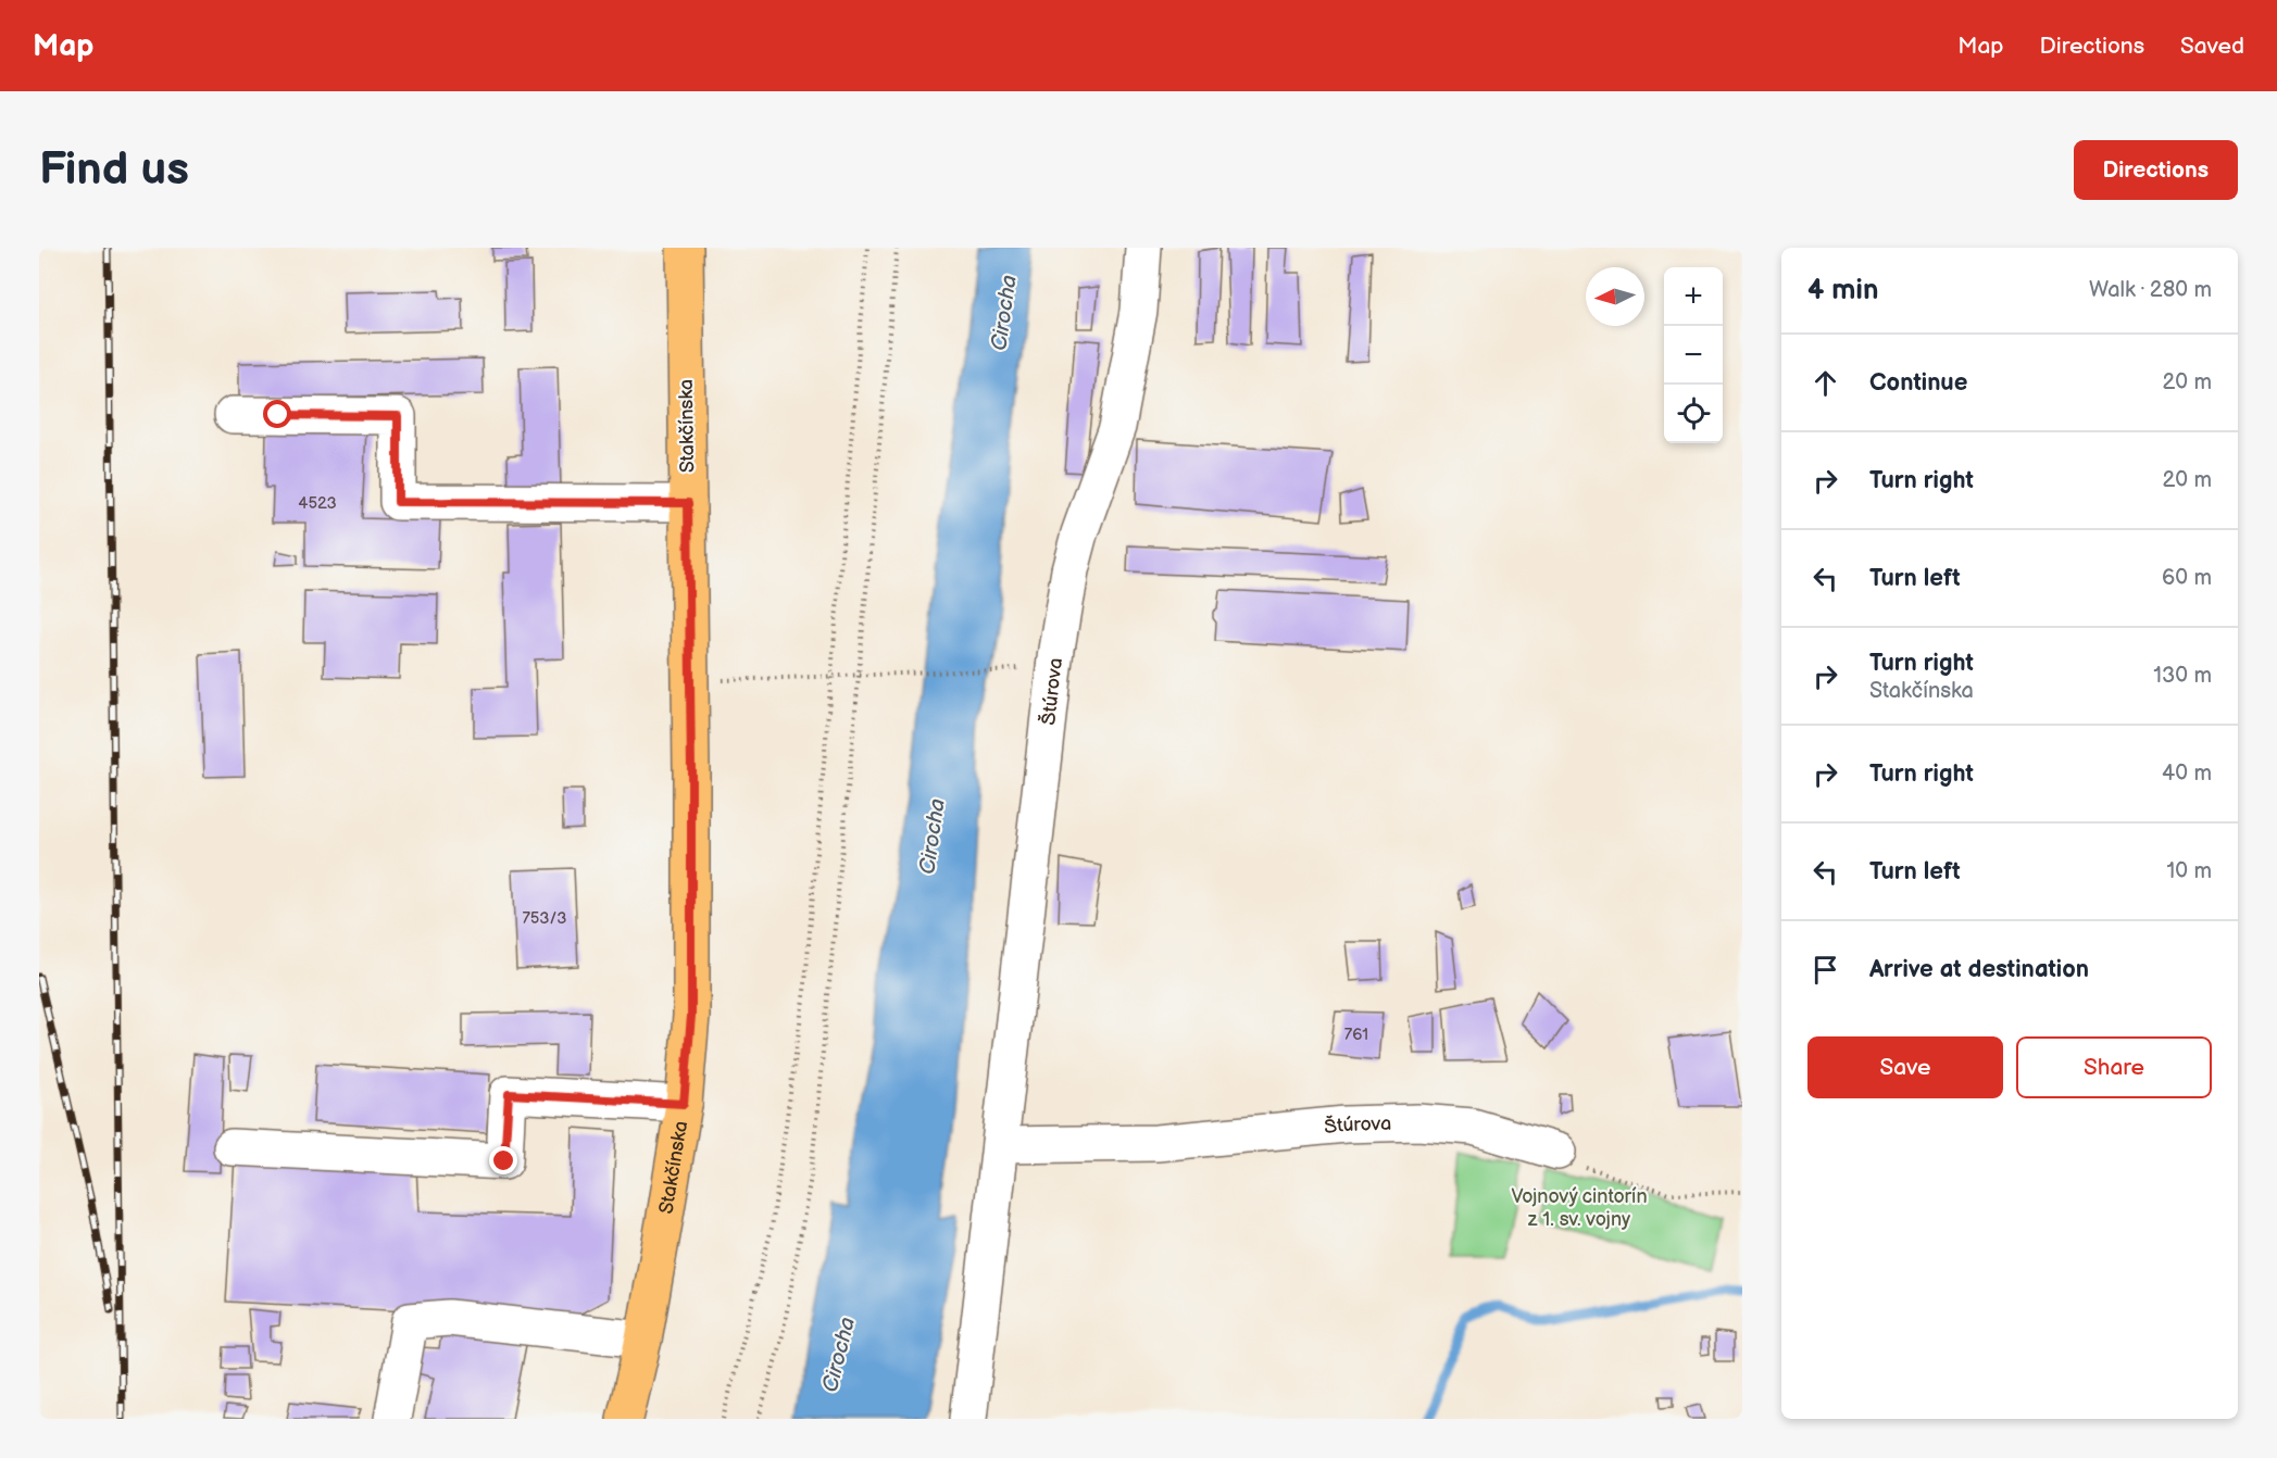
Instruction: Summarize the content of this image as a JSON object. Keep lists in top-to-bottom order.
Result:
{
  "streets": {
    "main road": ["Stakčínska"],
    "street": ["Štúrova"]
  },
  "water": ["Cirocha"],
  "parks": ["Vojnový cintorín z 1. sv. vojny"],
  "house_numbers": ["4523", "753/3", "761"],
  "north": "left",
  "page": {
    "header": "Map",
    "nav": ["Map", "Directions", "Saved"],
    "buttons": [
      "Directions",
      ["Save", "Share"]
    ],
    "title": "Find us",
    "heading": ["4 min", "Walk · 280 m"],
    "map_buttons": ["+", "−"],
    "list": [
      ["Continue", "20 m"],
      ["Turn right", "20 m"],
      ["Turn left", "60 m"],
      ["Turn right", "Stakčínska", "130 m"],
      ["Turn right", "40 m"],
      ["Turn left", "10 m"],
      "Arrive at destination"
    ]
  }
}
